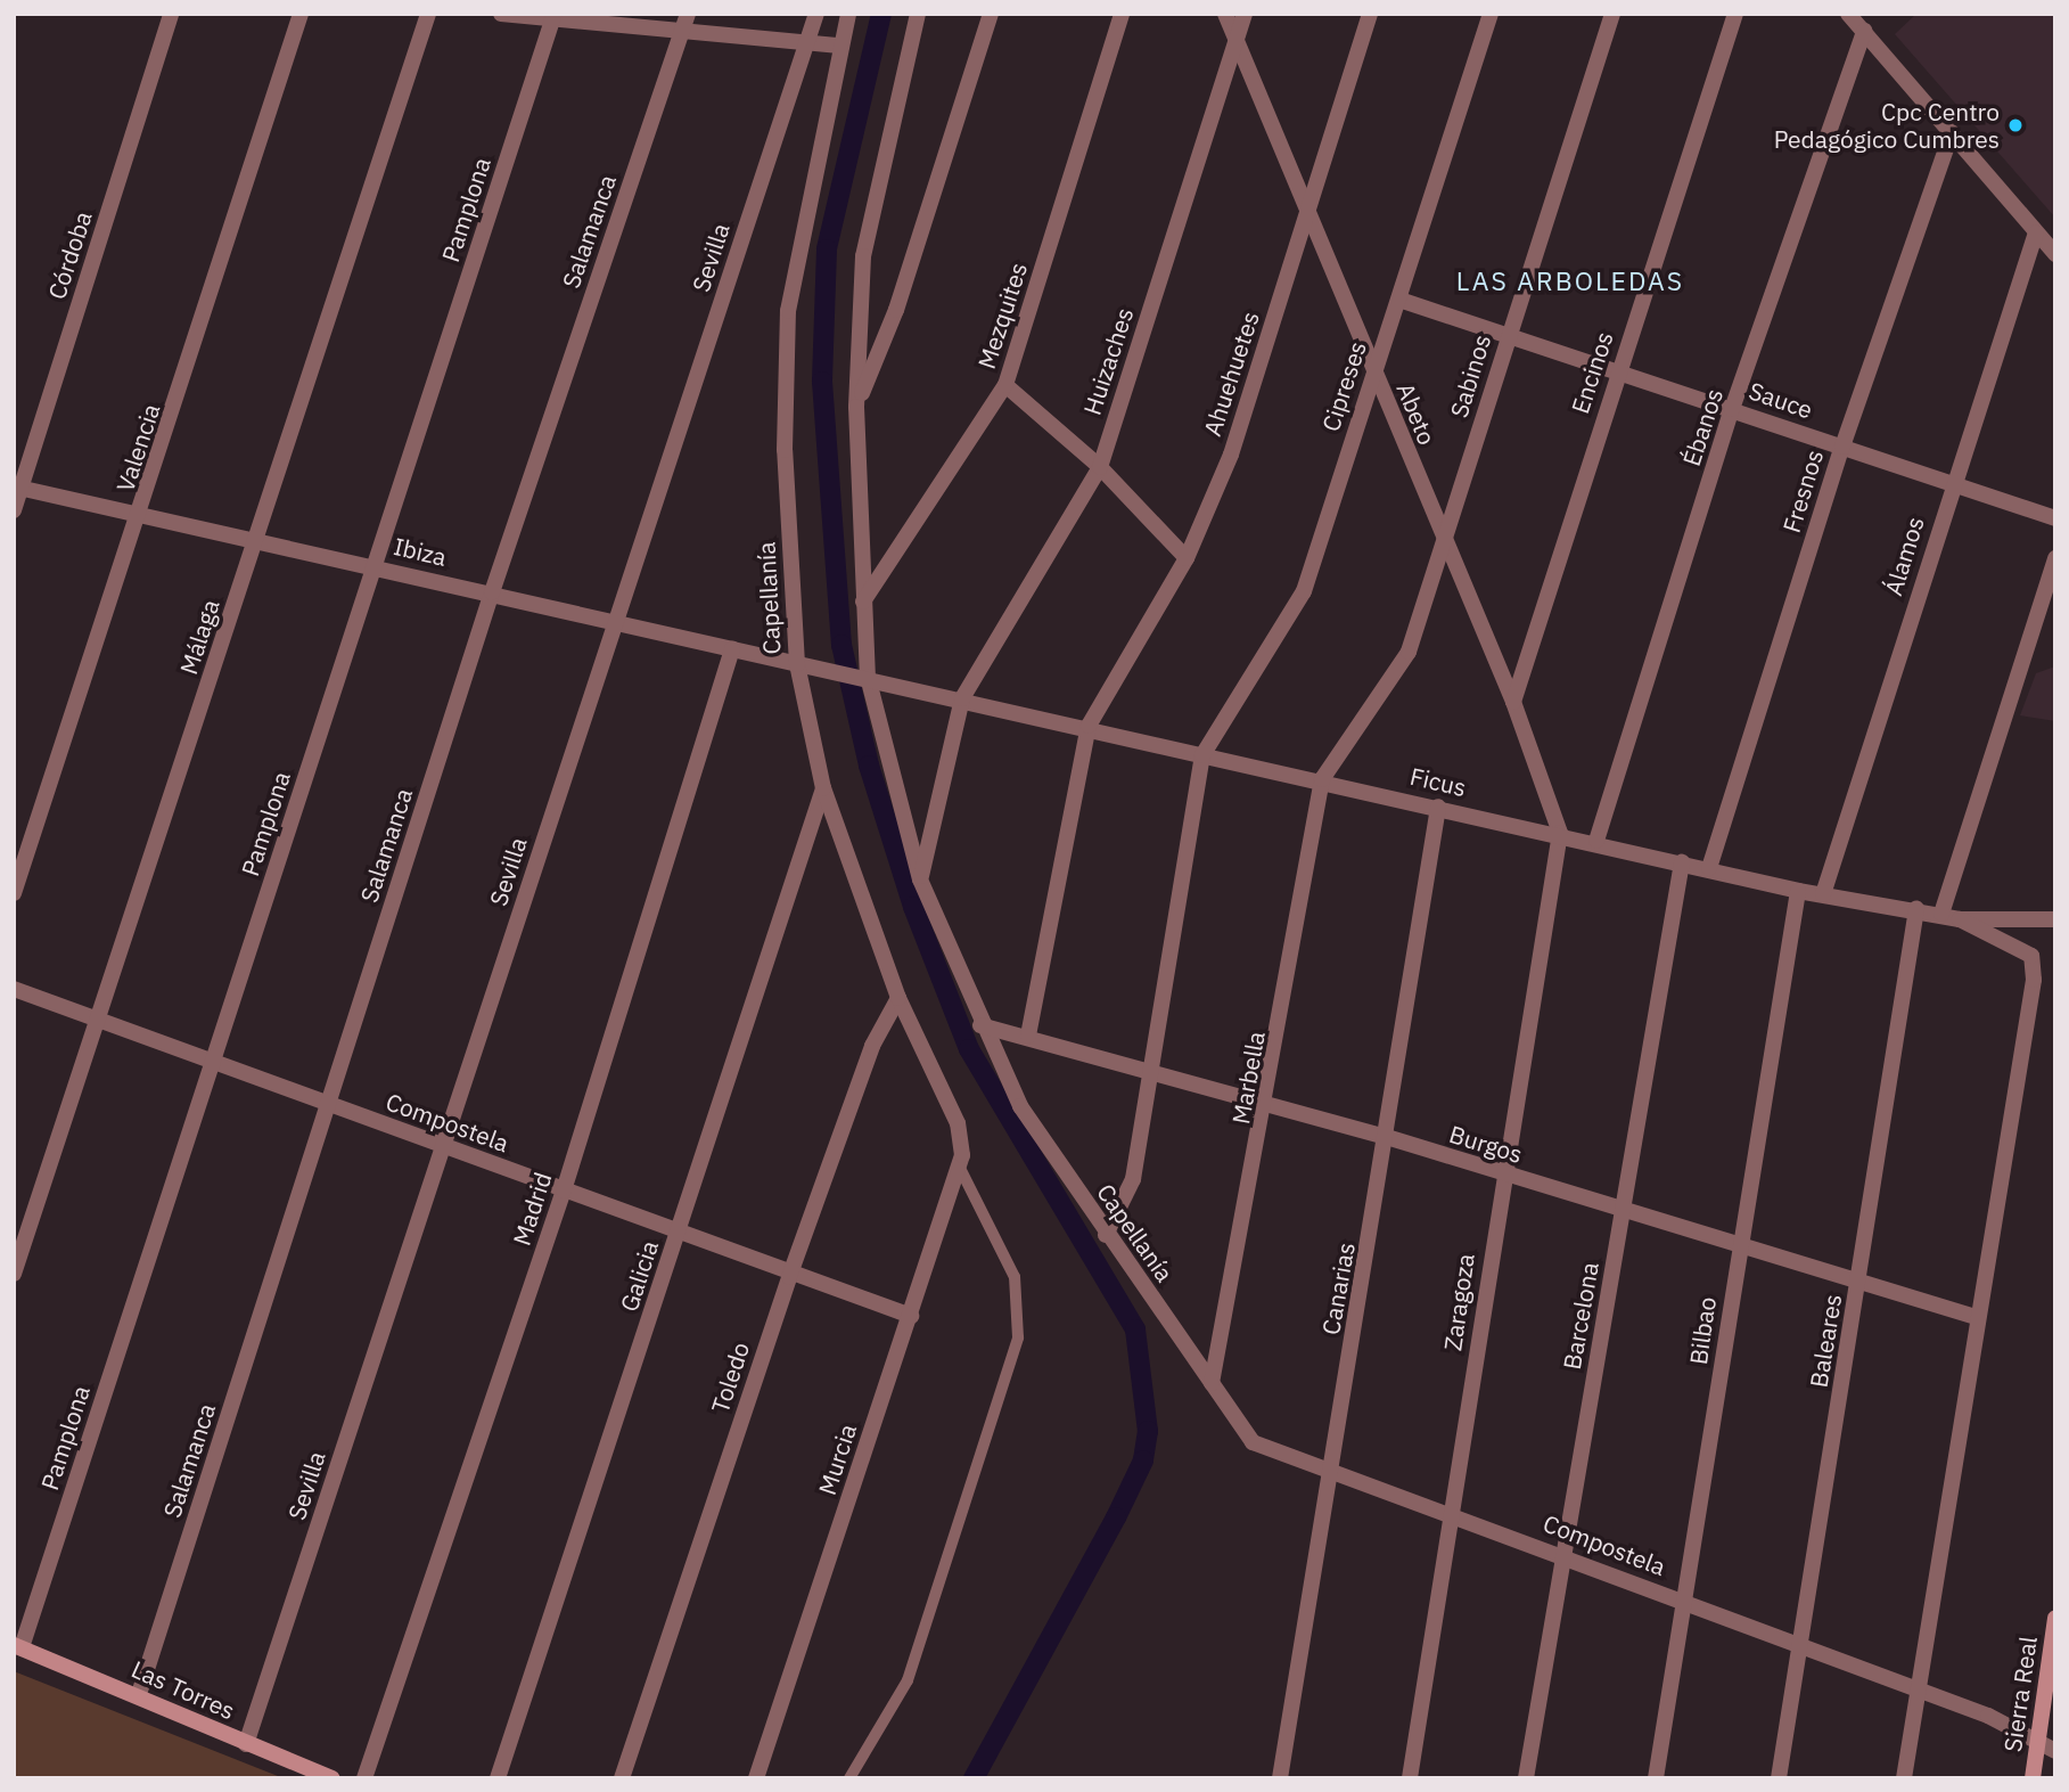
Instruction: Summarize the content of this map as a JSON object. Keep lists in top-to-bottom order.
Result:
{
  "streets": {
    "street": [
      "Pamplona",
      "Salamanca",
      "Córdoba",
      "Sevilla",
      "Mezquites",
      "Huizaches",
      "Encinos",
      "Ahuehuetes",
      "Sabinos",
      "Cipreses",
      "Sauce",
      "Abeto",
      "Ébanos",
      "Valencia",
      "Fresnos",
      "Ibiza",
      "Álamos",
      "Capellanía",
      "Málaga",
      "Ficus",
      "Marbella",
      "Compostela",
      "Burgos",
      "Madrid",
      "Galicia",
      "Canarias",
      "Zaragoza",
      "Barcelona",
      "Bilbao",
      "Baleares",
      "Toledo",
      "Murcia",
      "Las Torres",
      "Sierra Real"
    ]
  },
  "crossings": [
    ["Pamplona", "Ibiza"],
    ["Pamplona", "Compostela"],
    ["Pamplona", "Las Torres"],
    ["Salamanca", "Ibiza"],
    ["Salamanca", "Compostela"],
    ["Salamanca", "Las Torres"],
    ["Córdoba", "Ibiza"],
    ["Sevilla", "Ibiza"],
    ["Sevilla", "Compostela"],
    ["Sevilla", "Las Torres"],
    ["Huizaches", "Abeto"],
    ["Huizaches", "Capellanía"],
    ["Huizaches", "Ficus"],
    ["Encinos", "Sauce"],
    ["Encinos", "Abeto"],
    ["Ahuehuetes", "Abeto"],
    ["Ahuehuetes", "Ficus"],
    ["Ahuehuetes", "Burgos"],
    ["Sabinos", "Sauce"],
    ["Sabinos", "Abeto"],
    ["Sabinos", "Ficus"],
    ["Sabinos", "Marbella"],
    ["Cipreses", "Sauce"],
    ["Cipreses", "Abeto"],
    ["Cipreses", "Ficus"],
    ["Sauce", "Ébanos"],
    ["Sauce", "Fresnos"],
    ["Sauce", "Álamos"],
    ["Abeto", "Ficus"],
    ["Abeto", "Zaragoza"],
    ["Ébanos", "Ficus"],
    ["Valencia", "Ibiza"],
    ["Fresnos", "Ficus"],
    ["Ibiza", "Capellanía"],
    ["Ibiza", "Málaga"],
    ["Ibiza", "Ficus"],
    ["Ibiza", "Madrid"],
    ["Álamos", "Ficus"],
    ["Capellanía", "Ficus"],
    ["Capellanía", "Marbella"],
    ["Capellanía", "Compostela"],
    ["Capellanía", "Burgos"],
    ["Capellanía", "Galicia"],
    ["Capellanía", "Toledo"],
    ["Capellanía", "Murcia"],
    ["Málaga", "Compostela"],
    ["Ficus", "Marbella"],
    ["Ficus", "Canarias"],
    ["Ficus", "Zaragoza"],
    ["Ficus", "Barcelona"],
    ["Ficus", "Bilbao"],
    ["Ficus", "Baleares"],
    ["Marbella", "Burgos"],
    ["Compostela", "Madrid"],
    ["Compostela", "Galicia"],
    ["Compostela", "Canarias"],
    ["Compostela", "Zaragoza"],
    ["Compostela", "Barcelona"],
    ["Compostela", "Bilbao"],
    ["Compostela", "Baleares"],
    ["Compostela", "Toledo"],
    ["Compostela", "Murcia"],
    ["Compostela", "Sierra Real"],
    ["Burgos", "Canarias"],
    ["Burgos", "Zaragoza"],
    ["Burgos", "Barcelona"],
    ["Burgos", "Bilbao"],
    ["Burgos", "Baleares"]
  ],
  "districts": ["LAS ARBOLEDAS"],
  "places": ["Cpc Centro Pedagógico Cumbres"]
}
